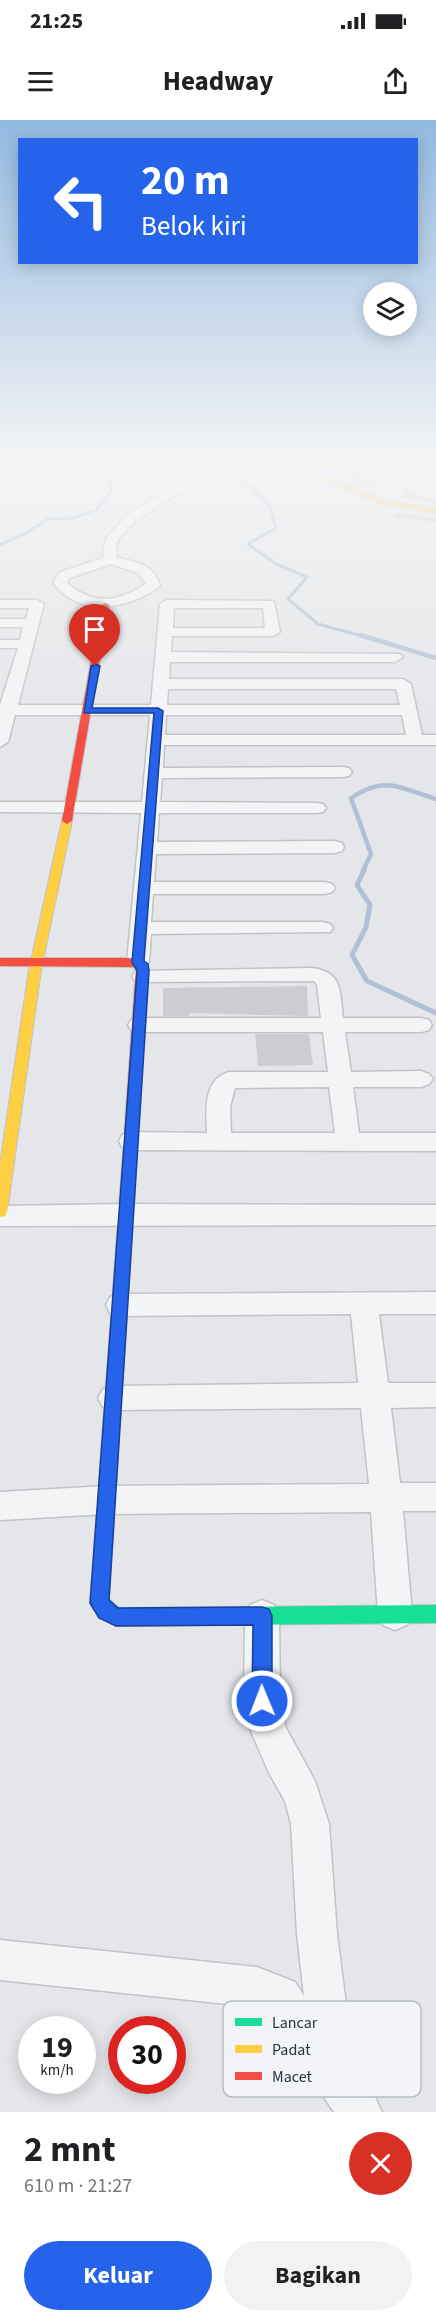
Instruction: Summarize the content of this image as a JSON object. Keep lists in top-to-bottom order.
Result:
{
  "legend": ["Lancar", "Padat", "Macet"],
  "page": {
    "status": "21:25",
    "header": "Headway",
    "turn": ["20 m", "Belok kiri"],
    "speed": "19 km/h",
    "limit": "30",
    "heading": ["2 mnt", "610 m · 21:27"],
    "buttons": ["Keluar", "Bagikan"]
  }
}
